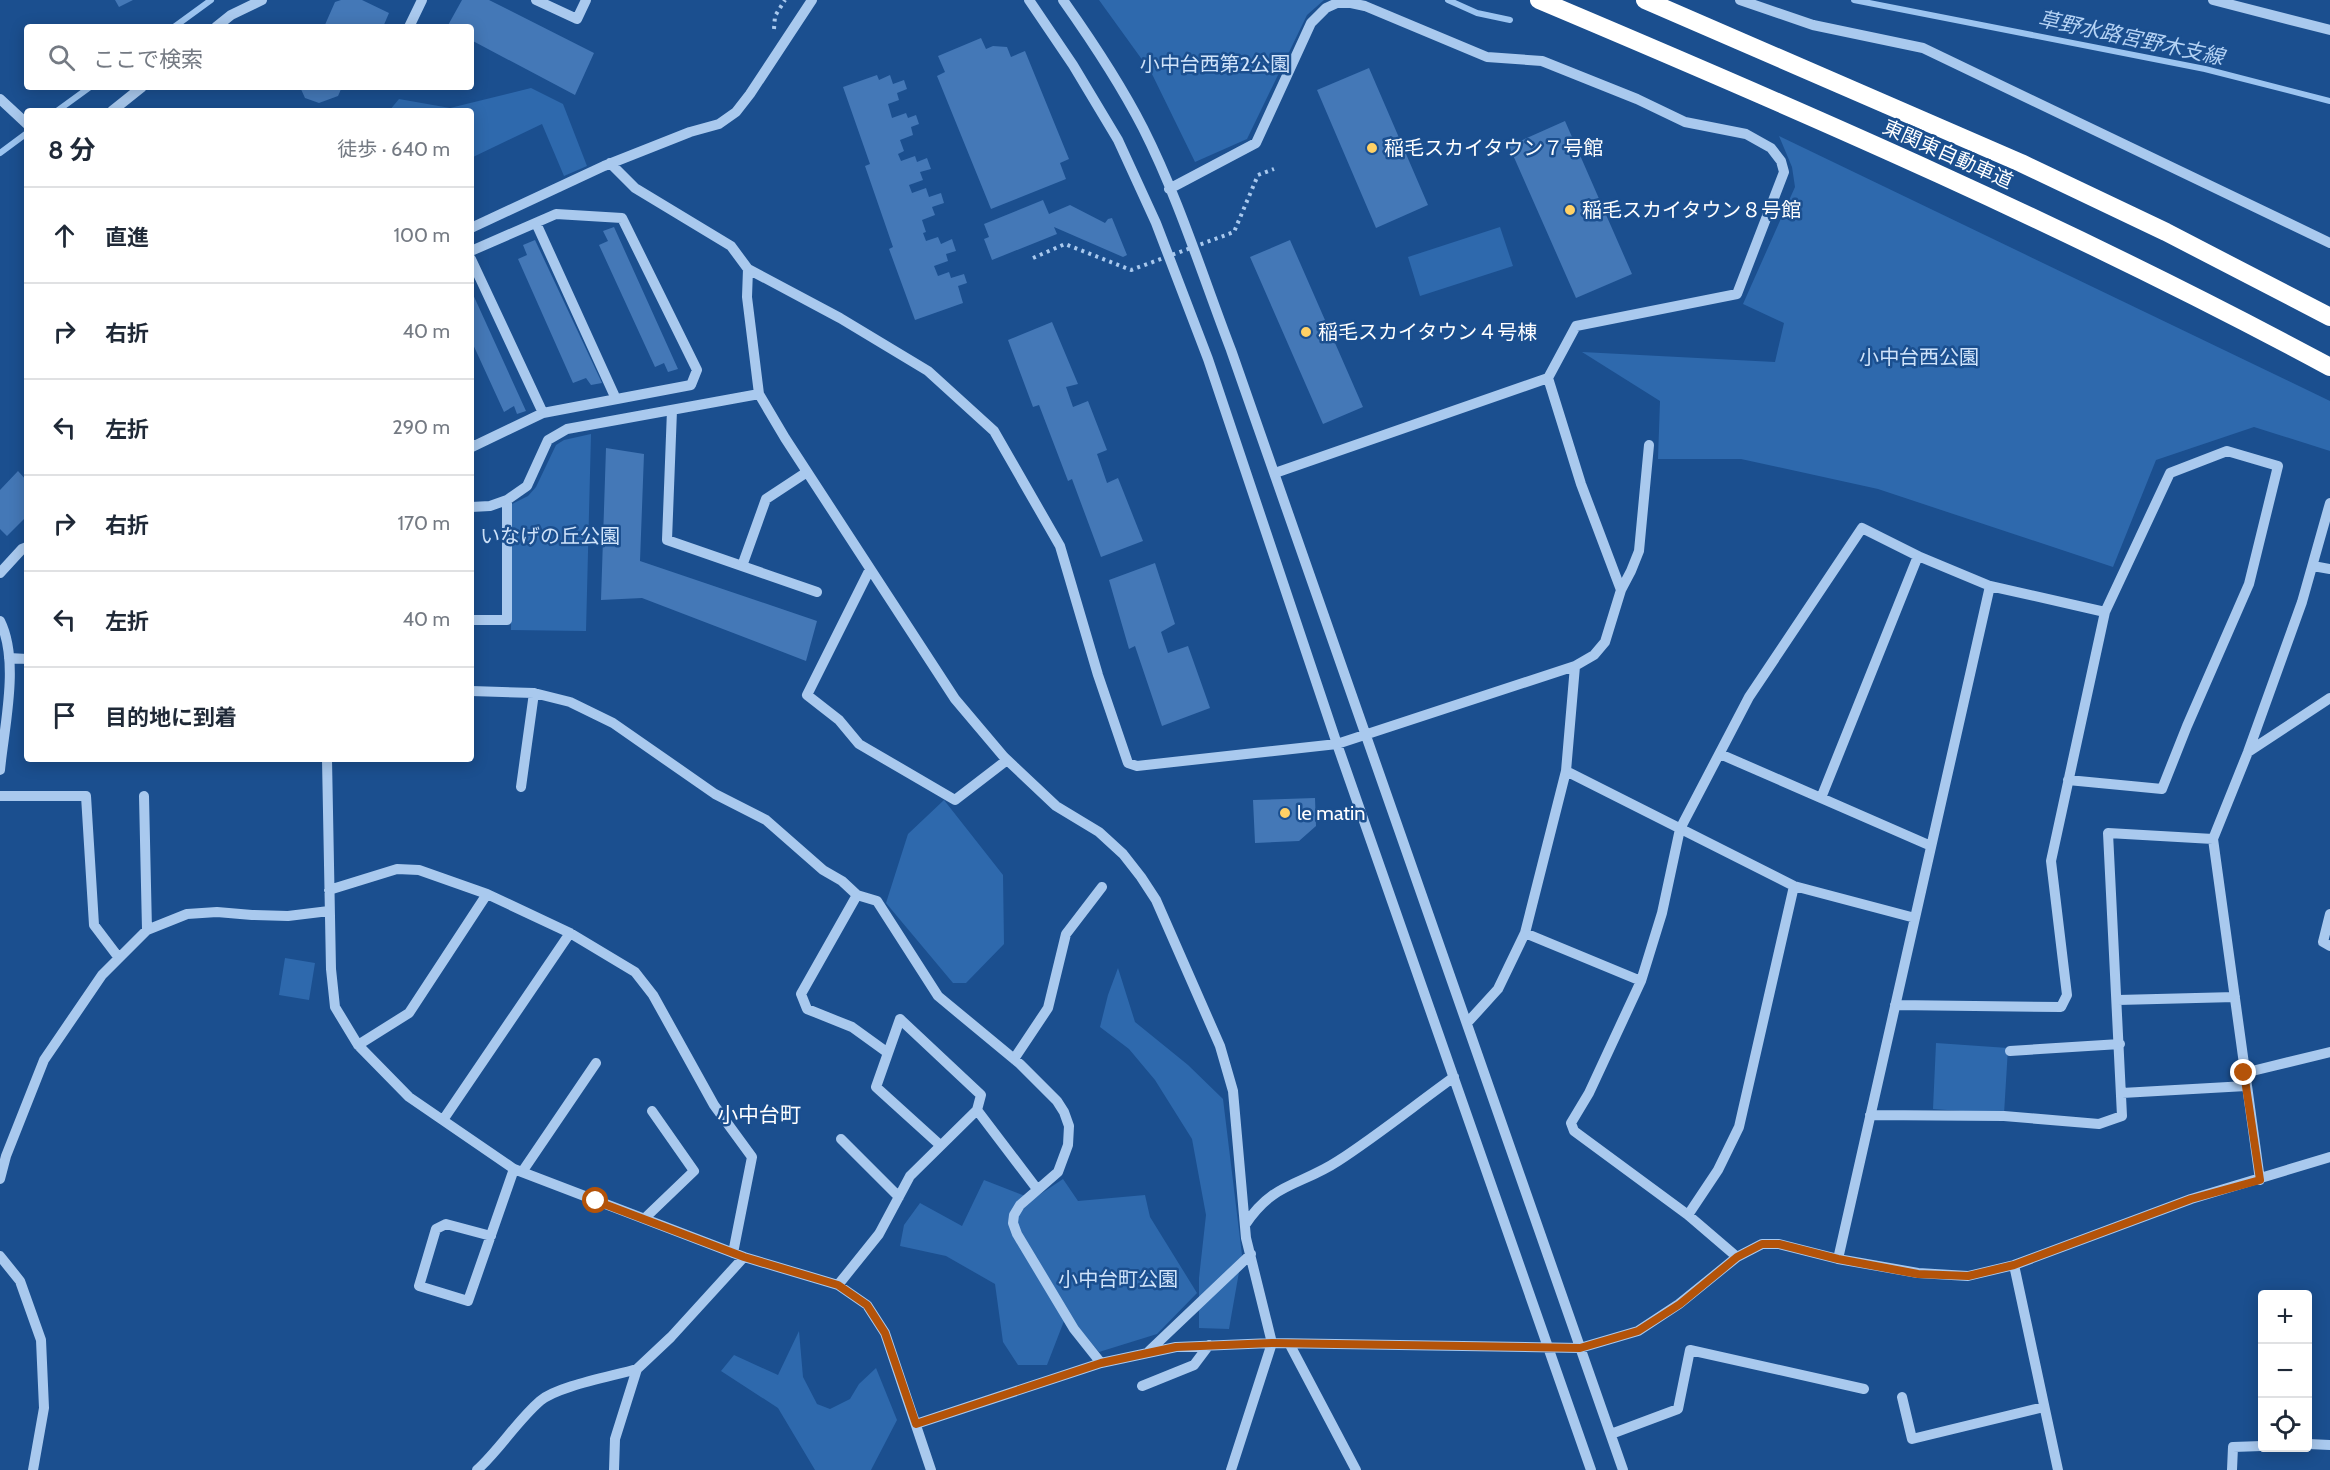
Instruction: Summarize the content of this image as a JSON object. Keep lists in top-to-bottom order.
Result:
{
  "streets": {
    "highway": ["東関東自動車道"]
  },
  "districts": ["小中台町"],
  "water": ["草野水路宮野木支線"],
  "parks": [
    "小中台西第2公園",
    "小中台西公園",
    "いなげの丘公園",
    "小中台町公園"
  ],
  "places": [
    "稲毛スカイタウン７号館",
    "稲毛スカイタウン８号館",
    "稲毛スカイタウン４号棟",
    "le matin"
  ],
  "page": {
    "search": "ここで検索",
    "heading": ["8 分", "徒歩 · 640 m"],
    "list": [
      ["直進", "100 m"],
      ["右折", "40 m"],
      ["左折", "290 m"],
      ["右折", "170 m"],
      ["左折", "40 m"],
      "目的地に到着"
    ],
    "map_buttons": ["+", "−"]
  }
}
